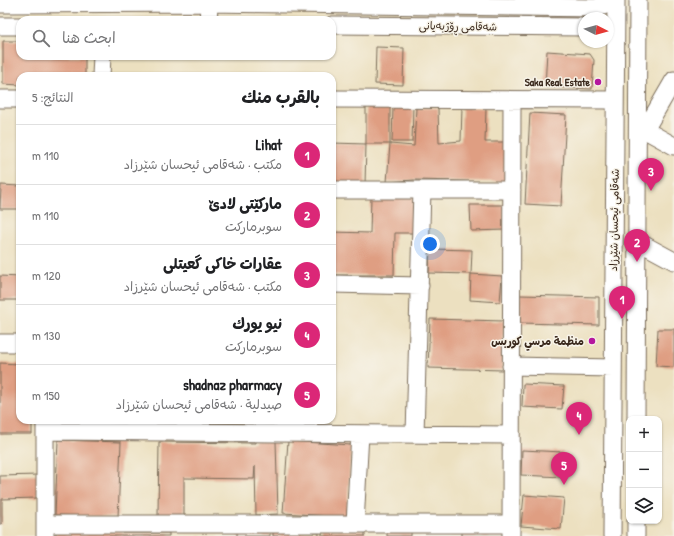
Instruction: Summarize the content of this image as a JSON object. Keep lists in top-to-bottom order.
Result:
{
  "streets": {
    "street": ["شەقامی ڕۆژبەیانی", "شەقامی ئیحسان شێرزاد"]
  },
  "places": ["Saka Real Estate", "منظمة مرسي كوربس"],
  "north": "right",
  "page": {
    "search": "ابحث هنا",
    "heading": ["بالقرب منك", "النتائج: 5"],
    "list": [
      {
        "mark": "1",
        "name": "Lihat",
        "note": "مكتب · شەقامی ئیحسان شێرزاد",
        "value": "110 m"
      },
      {
        "mark": "2",
        "name": "مارکێتی لادێ",
        "note": "سوبرماركت",
        "value": "110 m"
      },
      {
        "mark": "3",
        "name": "عقارات خاكى گعیتلى",
        "note": "مكتب · شەقامی ئیحسان شێرزاد",
        "value": "120 m"
      },
      {
        "mark": "4",
        "name": "نيو يورك",
        "note": "سوبرماركت",
        "value": "130 m"
      },
      {
        "mark": "5",
        "name": "shadnaz pharmacy",
        "note": "صيدلية · شەقامی ئیحسان شێرزاد",
        "value": "150 m"
      }
    ],
    "pins": [
      "3",
      "2",
      "1",
      "4",
      "5"
    ],
    "map_buttons": ["+", "−"]
  }
}
